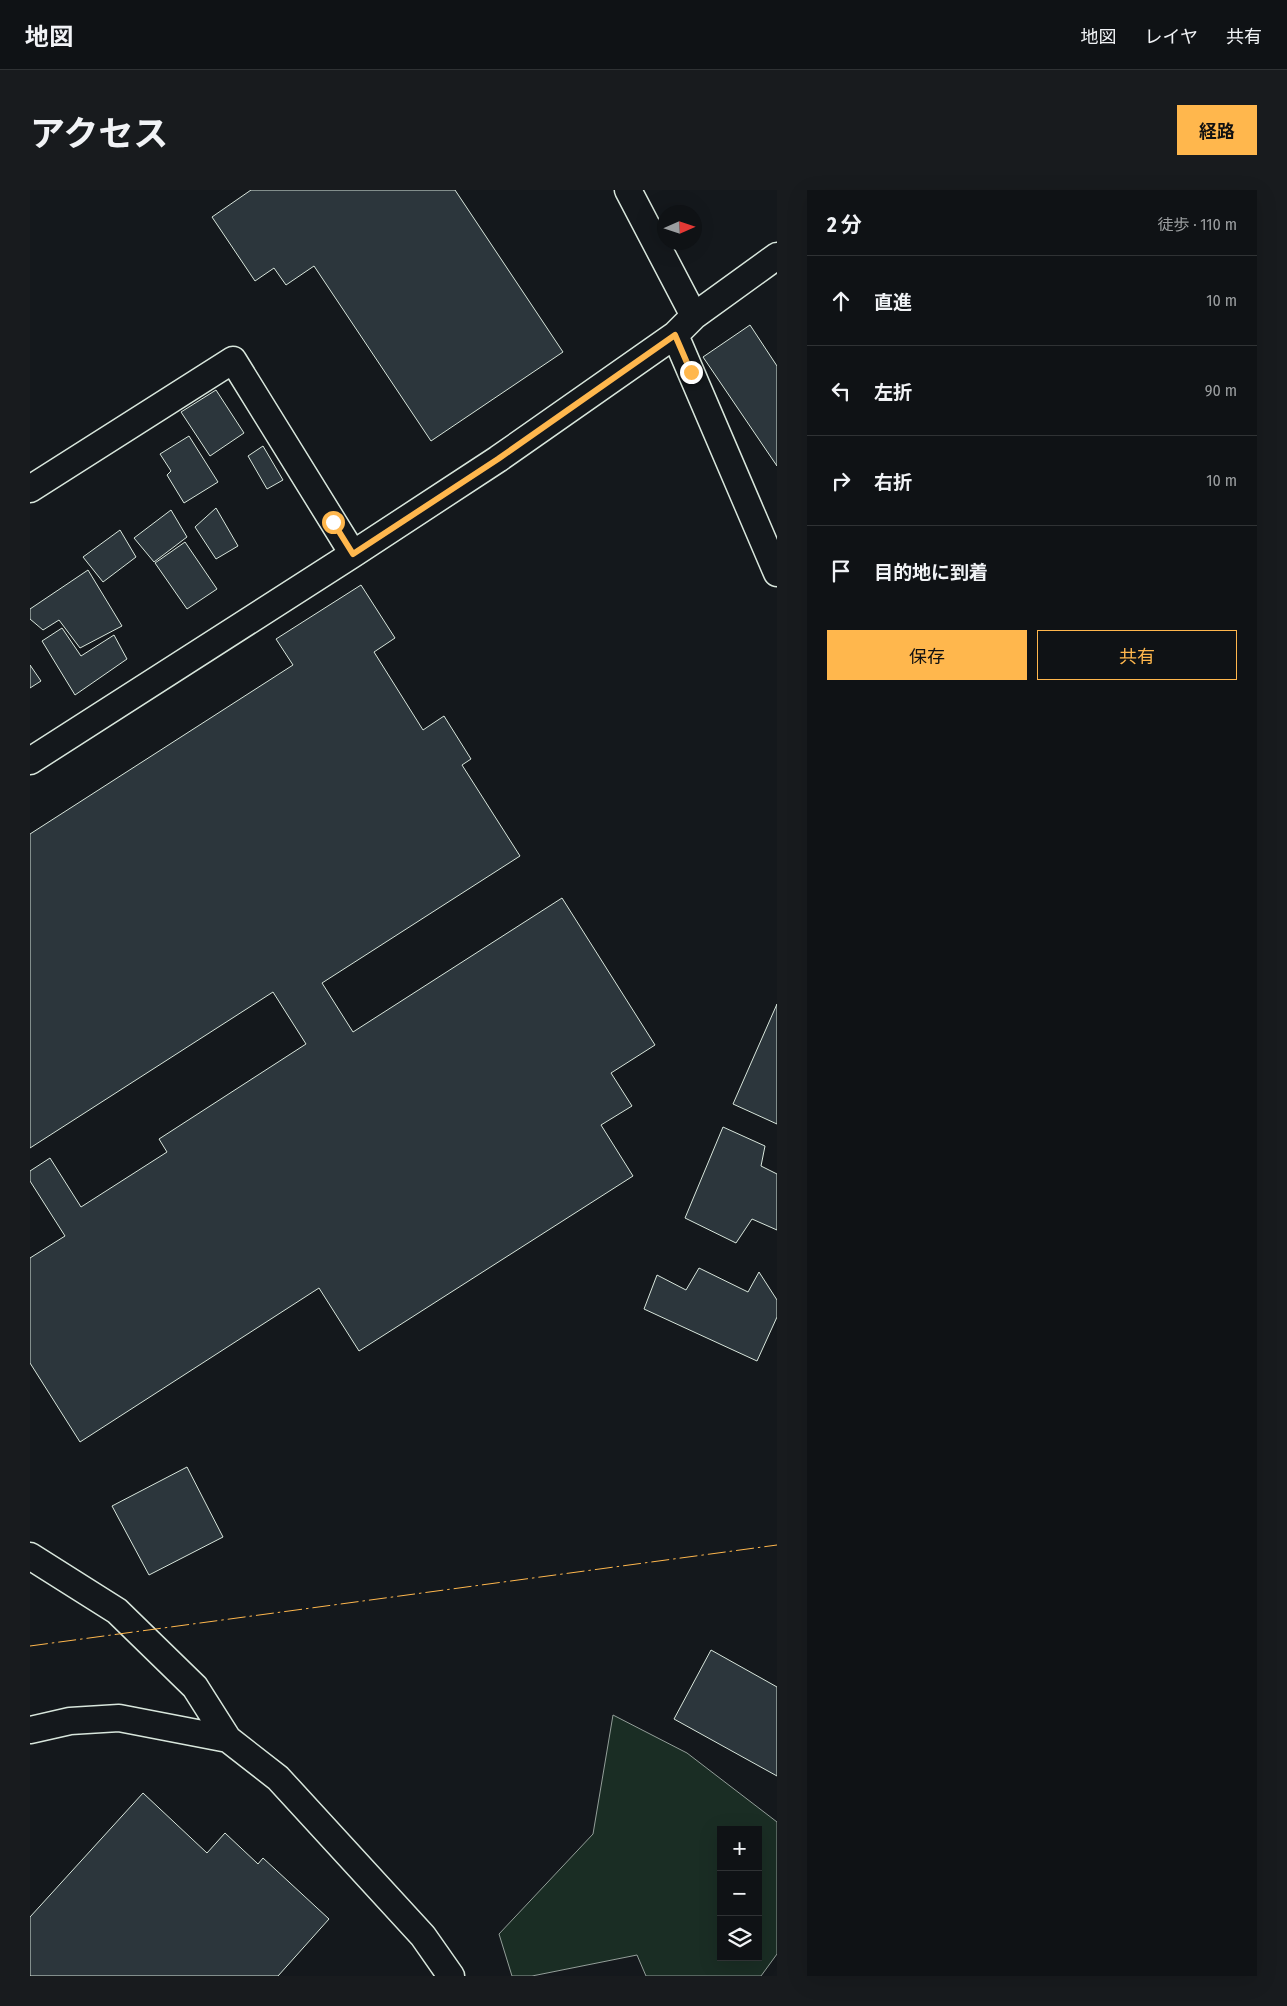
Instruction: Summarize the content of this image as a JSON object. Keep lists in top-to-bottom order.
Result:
{
  "north": "right",
  "page": {
    "header": "地図",
    "nav": ["地図", "レイヤ", "共有"],
    "title": "アクセス",
    "buttons": [
      "経路",
      ["保存", "共有"]
    ],
    "heading": ["2 分", "徒歩 · 110 m"],
    "list": [
      ["直進", "10 m"],
      ["左折", "90 m"],
      ["右折", "10 m"],
      "目的地に到着"
    ],
    "map_buttons": ["+", "−"]
  }
}
